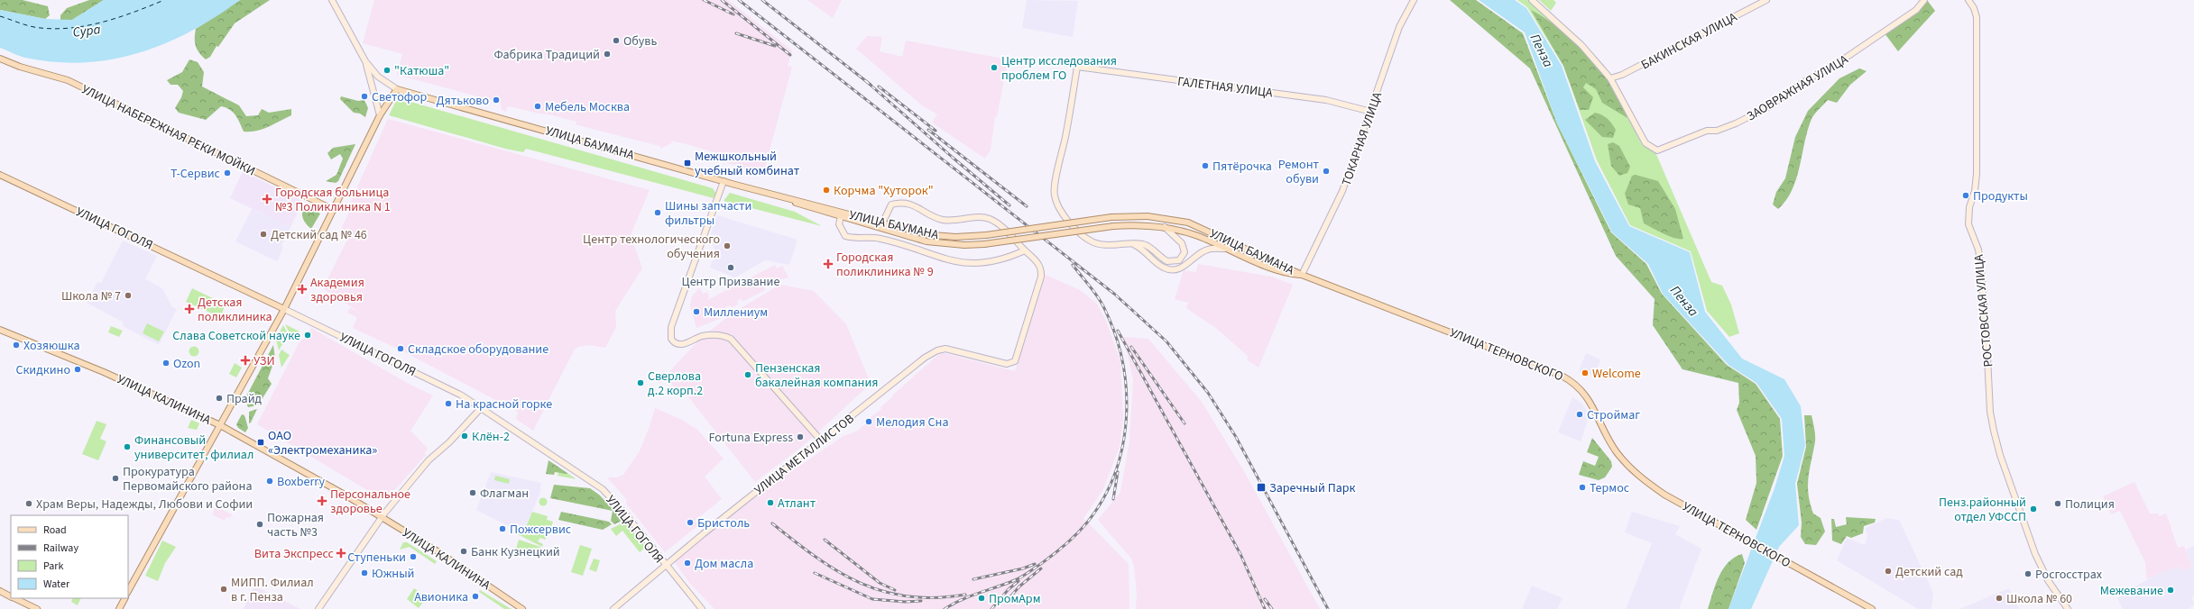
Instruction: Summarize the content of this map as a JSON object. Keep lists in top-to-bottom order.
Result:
{
  "streets": {
    "main road": [
      "УЛИЦА НАБЕРЕЖНАЯ РЕКИ МОЙКИ",
      "УЛИЦА БАУМАНА",
      "УЛИЦА ГОГОЛЯ",
      "УЛИЦА ТЕРНОВСКОГО",
      "УЛИЦА КАЛИНИНА"
    ],
    "street": [
      "БАКИНСКАЯ УЛИЦА",
      "ГАЛЕТНАЯ УЛИЦА",
      "ЗАОВРАЖНАЯ УЛИЦА",
      "ТОКАРНАЯ УЛИЦА",
      "РОСТОВСКАЯ УЛИЦА",
      "УЛИЦА МЕТАЛЛИСТОВ"
    ]
  },
  "crossings": [
    ["БАКИНСКАЯ УЛИЦА", "ЗАОВРАЖНАЯ УЛИЦА"],
    ["ГАЛЕТНАЯ УЛИЦА", "ТОКАРНАЯ УЛИЦА"],
    ["ТОКАРНАЯ УЛИЦА", "УЛИЦА БАУМАНА"],
    ["ТОКАРНАЯ УЛИЦА", "УЛИЦА ТЕРНОВСКОГО"],
    ["УЛИЦА БАУМАНА", "УЛИЦА ТЕРНОВСКОГО"],
    ["УЛИЦА ГОГОЛЯ", "УЛИЦА МЕТАЛЛИСТОВ"]
  ],
  "water": ["Сура", "Пенза"],
  "places": {
    "other": [
      "Обувь",
      "Фабрика Традиций",
      "Центр исследования проблем ГО",
      "\"Катюша\"",
      "Светофор",
      "Дятьково",
      "Мебель Москва",
      "Пятёрочка",
      "Ремонт обуви",
      "Т-Сервис",
      "Корчма \"Хуторок\"",
      "Продукты",
      "Шины запчасти фильтры",
      "Детский сад № 46",
      "Центр технологического обучения",
      "Центр Призвание",
      "Школа № 7",
      "Миллениум",
      "Слава Советской науке",
      "Хозяюшка",
      "Складское оборудование",
      "Ozon",
      "Скидкино",
      "Welcome",
      "Пензенская бакалейная компания",
      "Сверлова д.2 корп.2",
      "Прайд",
      "На красной горке",
      "Строймаг",
      "Мелодия Сна",
      "Клён-2",
      "Fortuna Express",
      "Финансовый университет, филиал",
      "Прокуратура Первомайского района",
      "Boxberry",
      "Термос",
      "Флагман",
      "Атлант",
      "Храм Веры, Надежды, Любови и Софии",
      "Полиция",
      "Пенз.районный отдел УФССП",
      "Бристоль",
      "Пожарная часть №3",
      "Пожсервис",
      "Банк Кузнецкий",
      "Ступеньки",
      "Дом масла",
      "Детский сад",
      "Южный",
      "Росгосстрах",
      "МИПП. Филиал в г. Пенза",
      "Межевание",
      "Авионика",
      "ПромАрм",
      "Школа № 60"
    ],
    "transit": ["Межшкольный учебный комбинат", "ОАО «Электромеханика»", "Заречный Парк"],
    "health": [
      "Городская больница №3 Поликлиника N 1",
      "Городская поликлиника № 9",
      "Академия здоровья",
      "Детская поликлиника",
      "УЗИ",
      "Персональное здоровье",
      "Вита Экспресс"
    ]
  },
  "legend": [
    "Road",
    "Railway",
    "Park",
    "Water"
  ]
}
